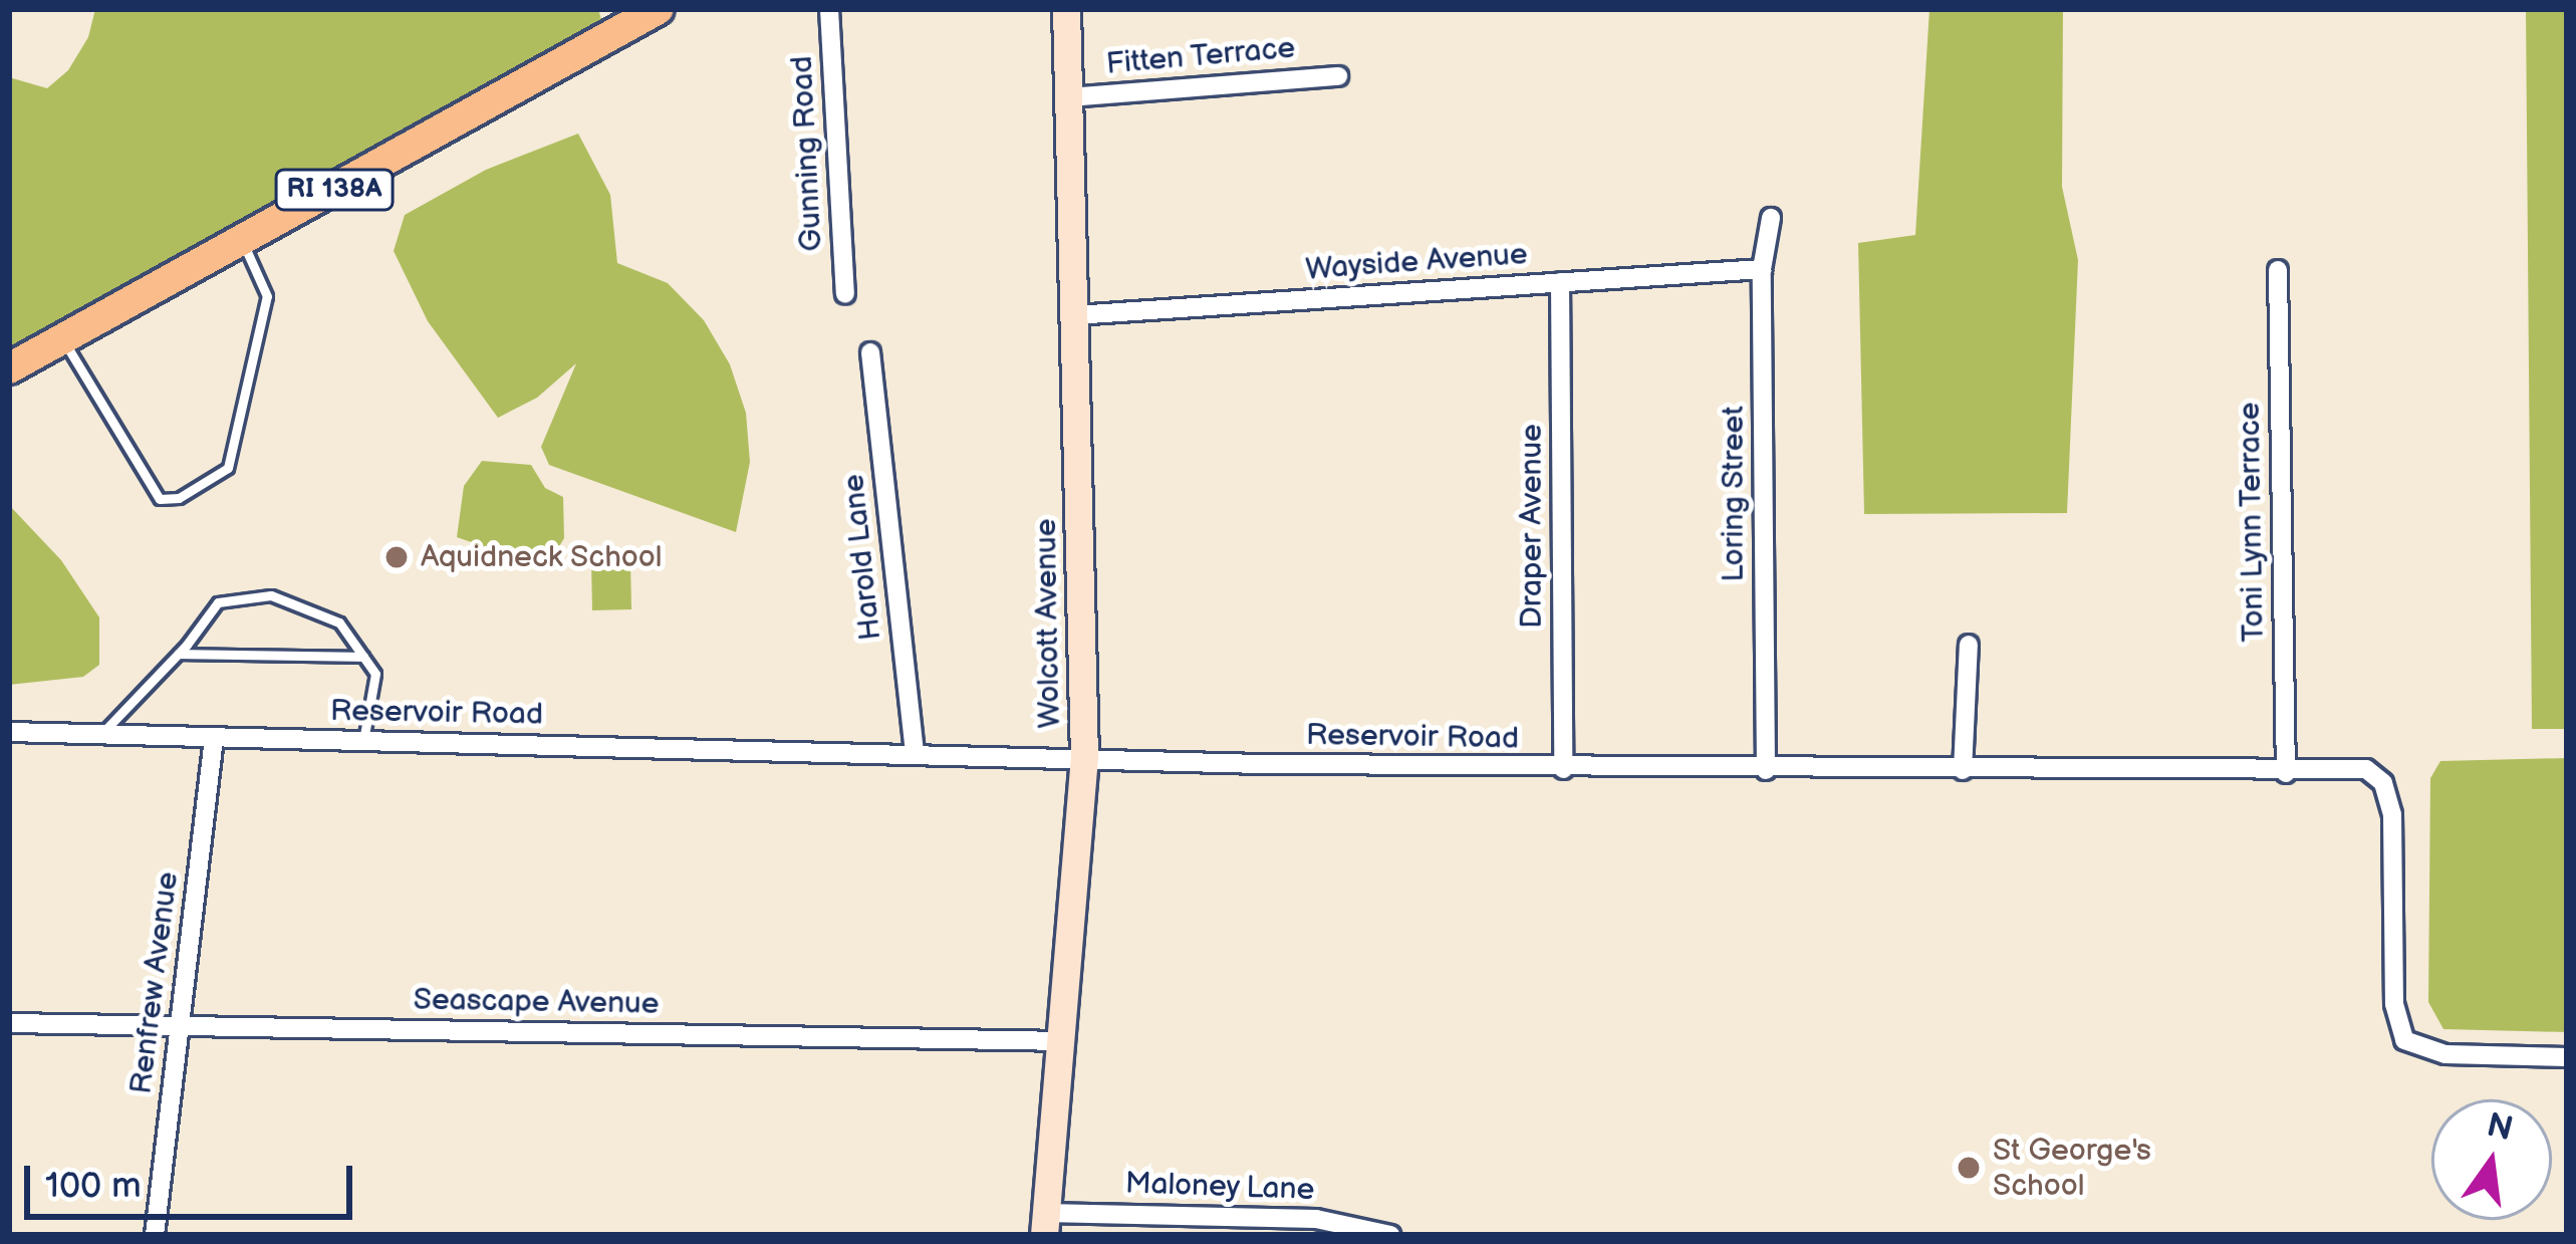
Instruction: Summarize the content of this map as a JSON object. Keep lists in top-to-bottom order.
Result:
{
  "streets": {
    "main road": ["RI 138A"],
    "street": [
      "Fitten Terrace",
      "Gunning Road",
      "Wayside Avenue",
      "Loring Street",
      "Toni Lynn Terrace",
      "Draper Avenue",
      "Harold Lane",
      "Wolcott Avenue",
      "Reservoir Road",
      "Renfrew Avenue",
      "Seascape Avenue",
      "Maloney Lane"
    ]
  },
  "crossings": [
    ["Fitten Terrace", "Wolcott Avenue"],
    ["Wayside Avenue", "Loring Street"],
    ["Wayside Avenue", "Draper Avenue"],
    ["Wayside Avenue", "Wolcott Avenue"],
    ["Loring Street", "Reservoir Road"],
    ["Toni Lynn Terrace", "Reservoir Road"],
    ["Draper Avenue", "Reservoir Road"],
    ["Harold Lane", "Reservoir Road"],
    ["Wolcott Avenue", "Reservoir Road"],
    ["Wolcott Avenue", "Seascape Avenue"],
    ["Wolcott Avenue", "Maloney Lane"],
    ["Reservoir Road", "Renfrew Avenue"],
    ["Renfrew Avenue", "Seascape Avenue"]
  ],
  "places": ["Aquidneck School", "St George's School"],
  "scale_bar": "100 m",
  "north": "top"
}
